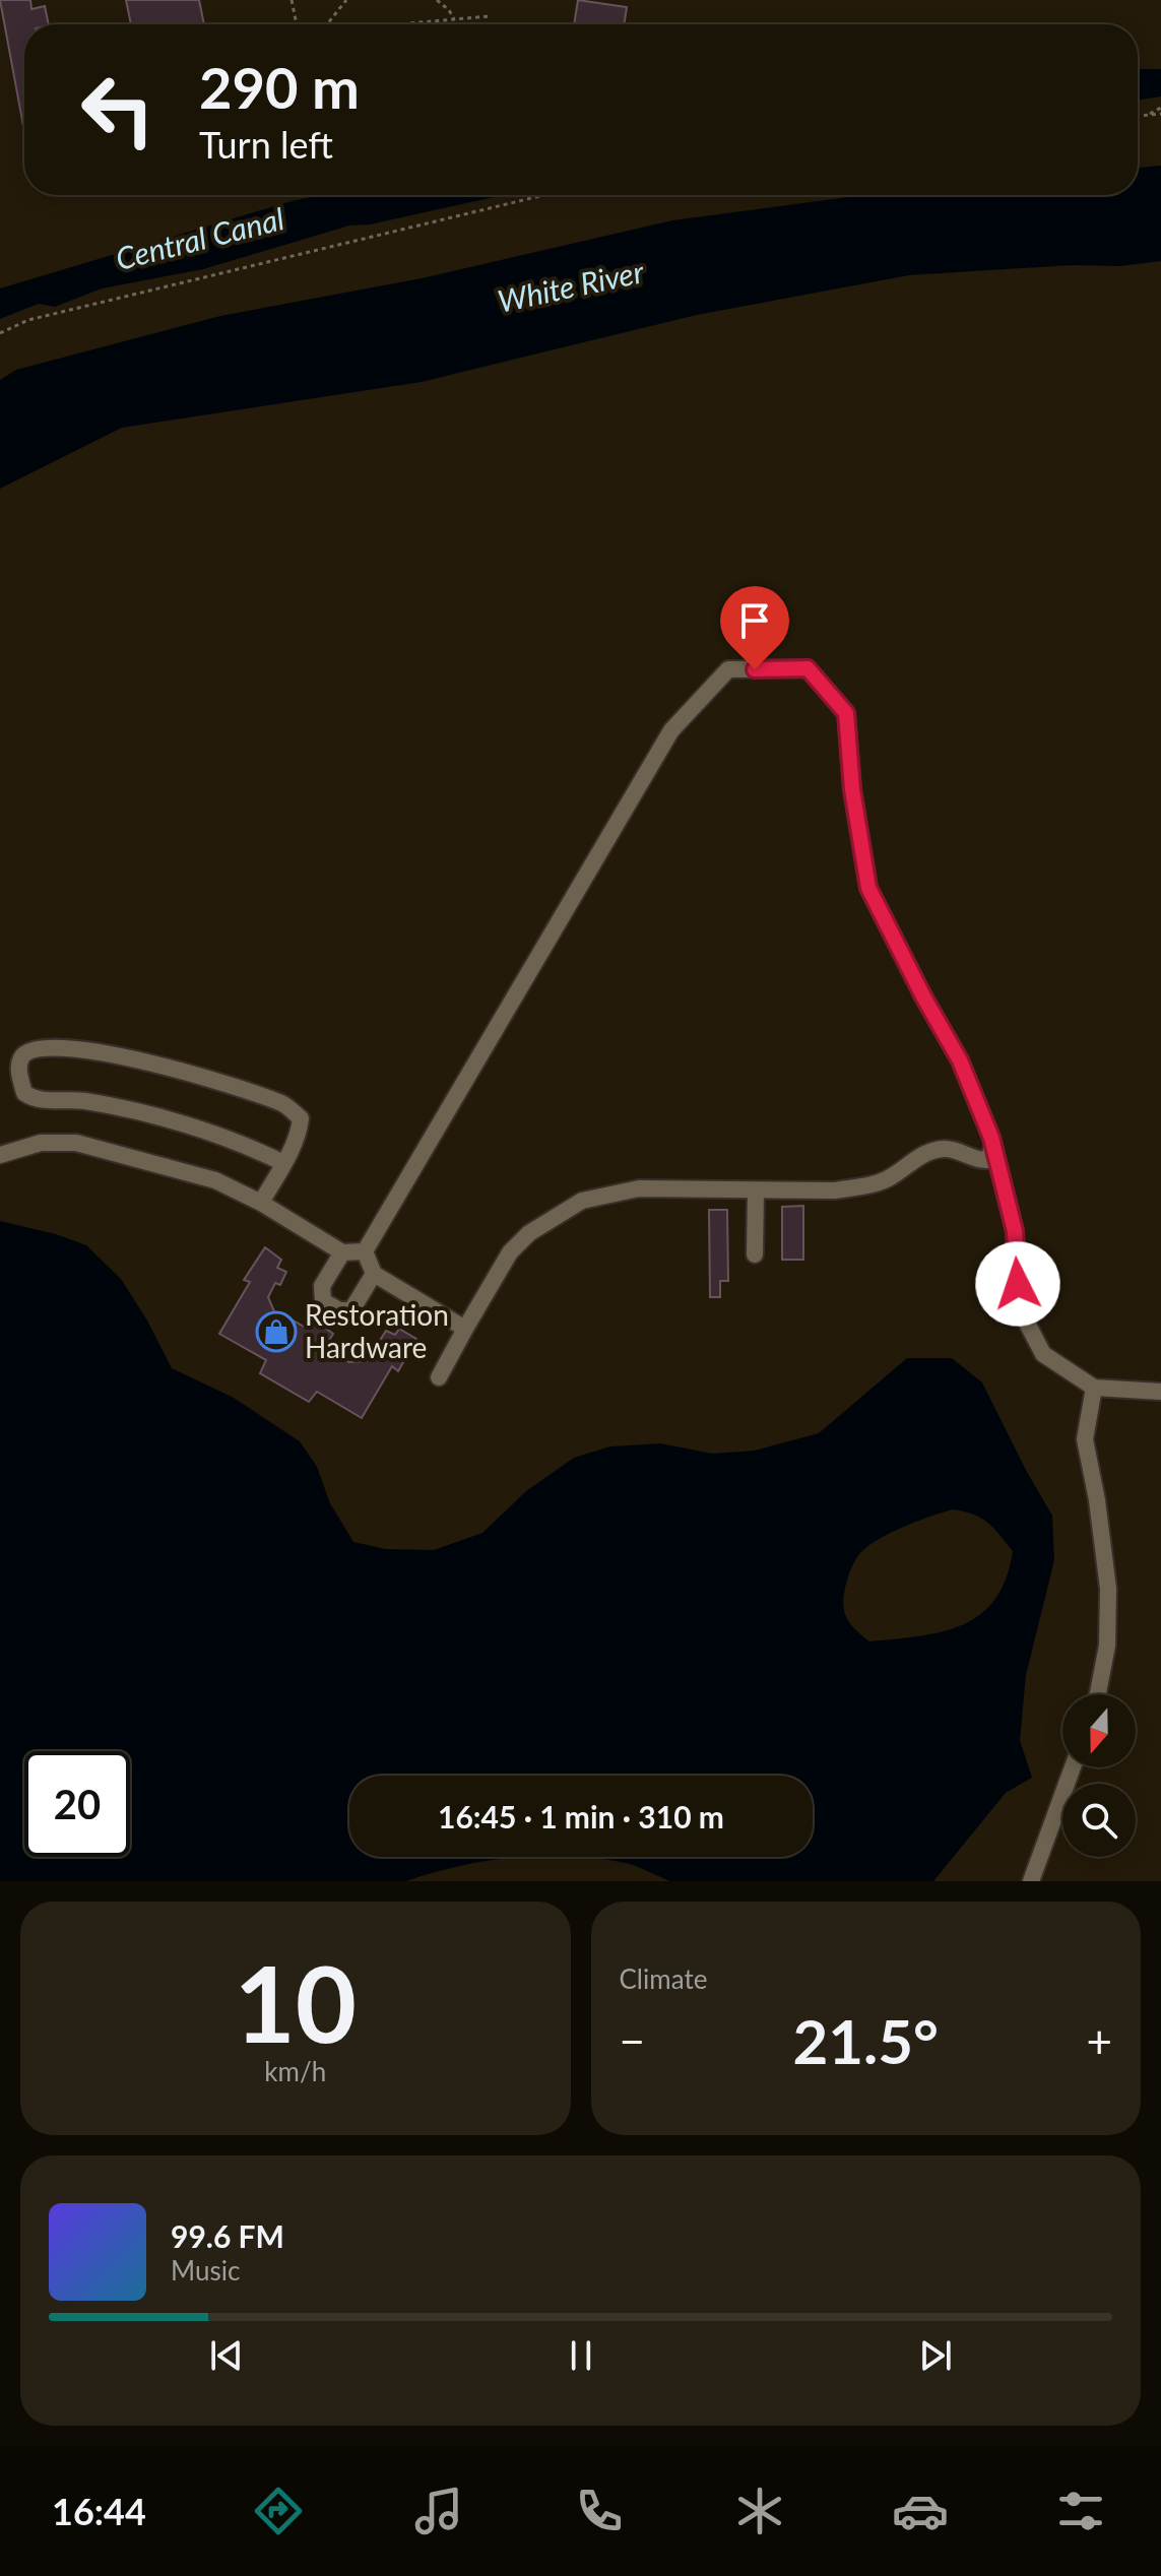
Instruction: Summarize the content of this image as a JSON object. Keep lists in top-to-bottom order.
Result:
{
  "water": ["Central Canal", "White River"],
  "places": {
    "shop": ["Restoration Hardware"]
  },
  "north": "bottom",
  "page": {
    "turn": ["290 m", "Turn left"],
    "limit": "20",
    "trip": "16:45 · 1 min · 310 m",
    "tile": [
      ["10", "km/h"],
      "Climate"
    ],
    "heat": ["−", "21.5°", "+"],
    "song": ["99.6 FM", "Music"],
    "tabs": "16:44"
  }
}
